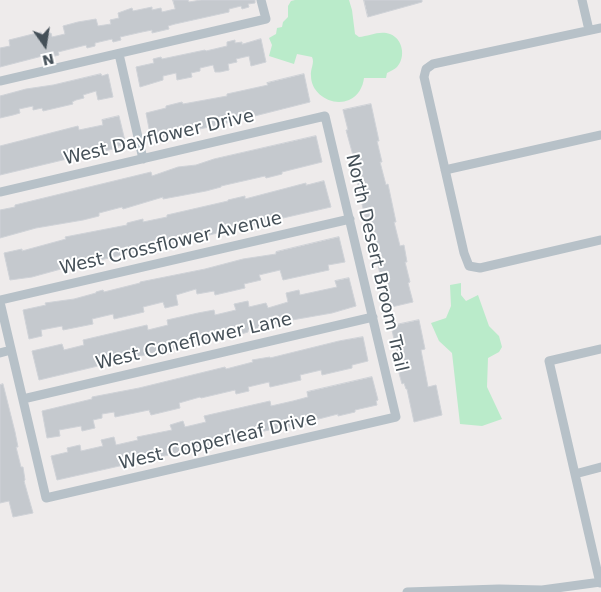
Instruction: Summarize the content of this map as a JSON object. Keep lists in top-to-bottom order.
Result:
{
  "streets": {
    "street": [
      "West Dayflower Drive",
      "West Crossflower Avenue",
      "North Desert Broom Trail",
      "West Coneflower Lane",
      "West Copperleaf Drive"
    ]
  },
  "crossings": [
    ["West Dayflower Drive", "North Desert Broom Trail"],
    ["West Crossflower Avenue", "North Desert Broom Trail"],
    ["North Desert Broom Trail", "West Coneflower Lane"],
    ["North Desert Broom Trail", "West Copperleaf Drive"],
    ["West Coneflower Lane", "West Copperleaf Drive"]
  ],
  "north": "bottom"
}
